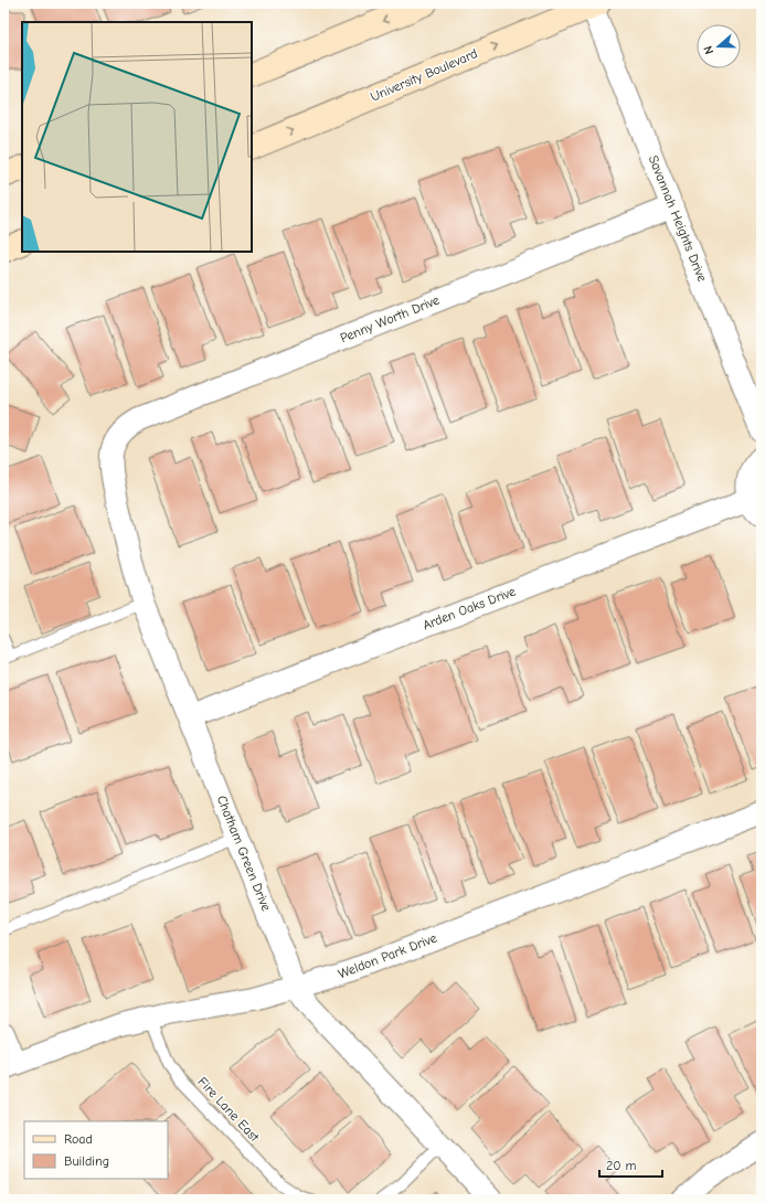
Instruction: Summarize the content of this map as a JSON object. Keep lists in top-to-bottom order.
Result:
{
  "streets": {
    "main road": ["University Boulevard"],
    "street": [
      "Savannah Heights Drive",
      "Penny Worth Drive",
      "Arden Oaks Drive",
      "Chatham Green Drive",
      "Weldon Park Drive"
    ],
    "lane": ["Fire Lane East"]
  },
  "crossings": [
    ["University Boulevard", "Savannah Heights Drive"],
    ["Savannah Heights Drive", "Penny Worth Drive"],
    ["Penny Worth Drive", "Chatham Green Drive"],
    ["Arden Oaks Drive", "Chatham Green Drive"],
    ["Chatham Green Drive", "Weldon Park Drive"],
    ["Weldon Park Drive", "Fire Lane East"]
  ],
  "legend": ["Road", "Building"],
  "scale_bar": "20 m",
  "north": "left"
}
